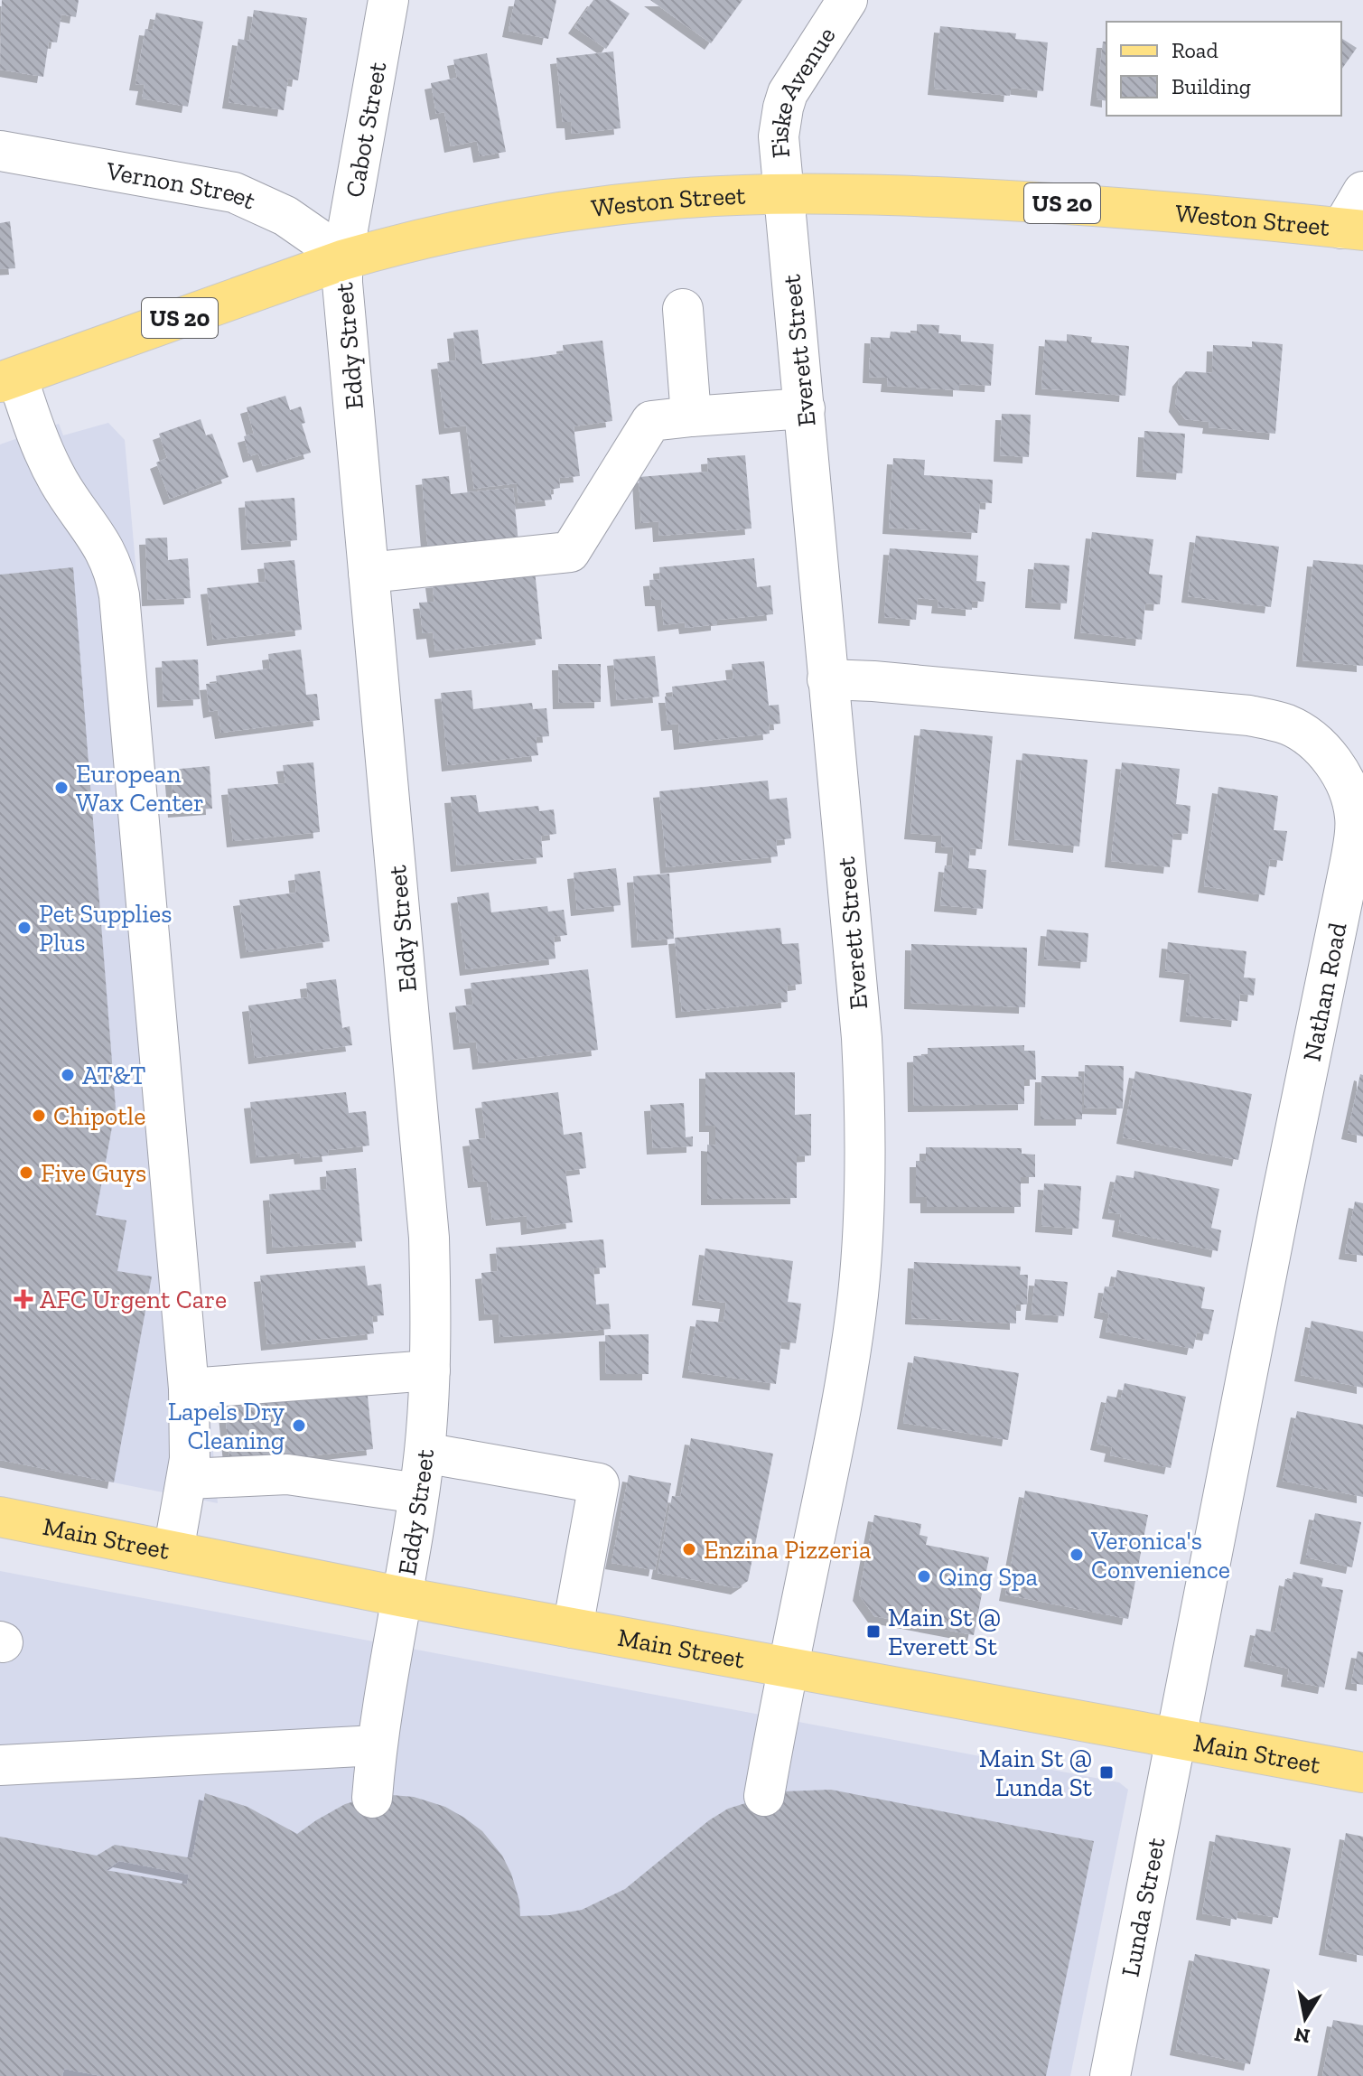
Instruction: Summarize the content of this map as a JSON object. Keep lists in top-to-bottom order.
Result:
{
  "streets": {
    "main road": ["Weston Street", "US 20", "Main Street"],
    "street": [
      "Fiske Avenue",
      "Cabot Street",
      "Vernon Street",
      "Eddy Street",
      "Everett Street",
      "Nathan Road",
      "Lunda Street"
    ]
  },
  "crossings": [
    ["Fiske Avenue", "Weston Street"],
    ["Fiske Avenue", "Everett Street"],
    ["Cabot Street", "Vernon Street"],
    ["Cabot Street", "Weston Street"],
    ["Cabot Street", "Eddy Street"],
    ["Vernon Street", "Weston Street"],
    ["Vernon Street", "Eddy Street"],
    ["Weston Street", "Eddy Street"],
    ["Weston Street", "Everett Street"],
    ["Eddy Street", "Main Street"],
    ["Everett Street", "Nathan Road"],
    ["Everett Street", "Main Street"],
    ["Nathan Road", "Main Street"],
    ["Nathan Road", "Lunda Street"],
    ["Main Street", "Lunda Street"]
  ],
  "places": {
    "other": [
      "European Wax Center",
      "Pet Supplies Plus",
      "AT&T",
      "Chipotle",
      "Five Guys",
      "Lapels Dry Cleaning",
      "Enzina Pizzeria",
      "Veronica's Convenience",
      "Qing Spa"
    ],
    "health": ["AFC Urgent Care"],
    "transit": ["Main St @ Everett St", "Main St @ Lunda St"]
  },
  "legend": ["Road", "Building"],
  "north": "bottom"
}
